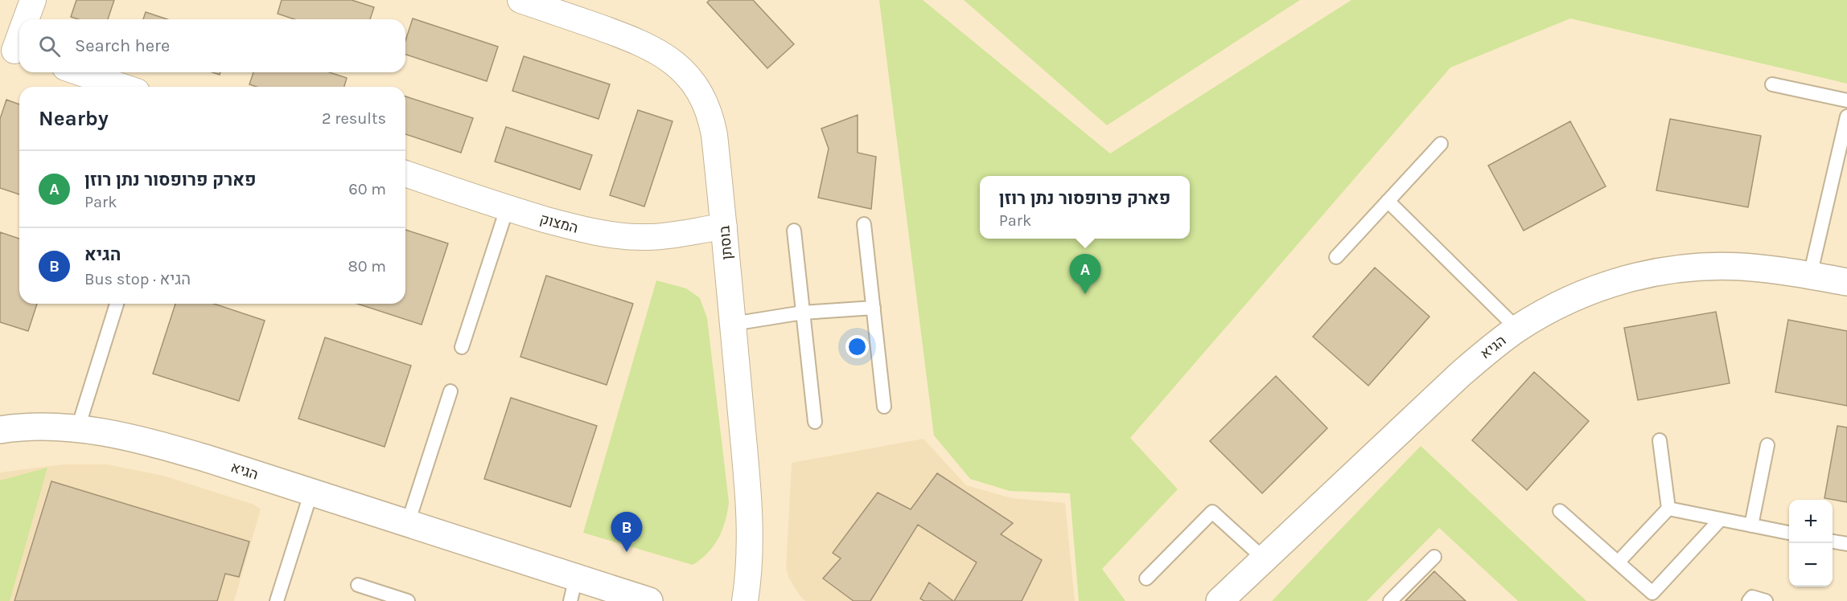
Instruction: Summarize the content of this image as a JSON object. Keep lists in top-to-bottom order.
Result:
{
  "streets": {
    "street": ["המצוק", "בוסתן", "הגיא"]
  },
  "crossings": [
    ["המצוק", "בוסתן"]
  ],
  "page": {
    "search": "Search here",
    "heading": ["Nearby", "2 results"],
    "list": [
      {
        "mark": "A",
        "name": "פארק פרופסור נתן רוזן",
        "note": "Park",
        "value": "60 m"
      },
      {
        "mark": "B",
        "name": "הגיא",
        "note": "Bus stop · הגיא",
        "value": "80 m"
      }
    ],
    "popup": ["פארק פרופסור נתן רוזן", "Park"],
    "pins": ["A", "B"],
    "map_buttons": ["+", "−"]
  }
}
